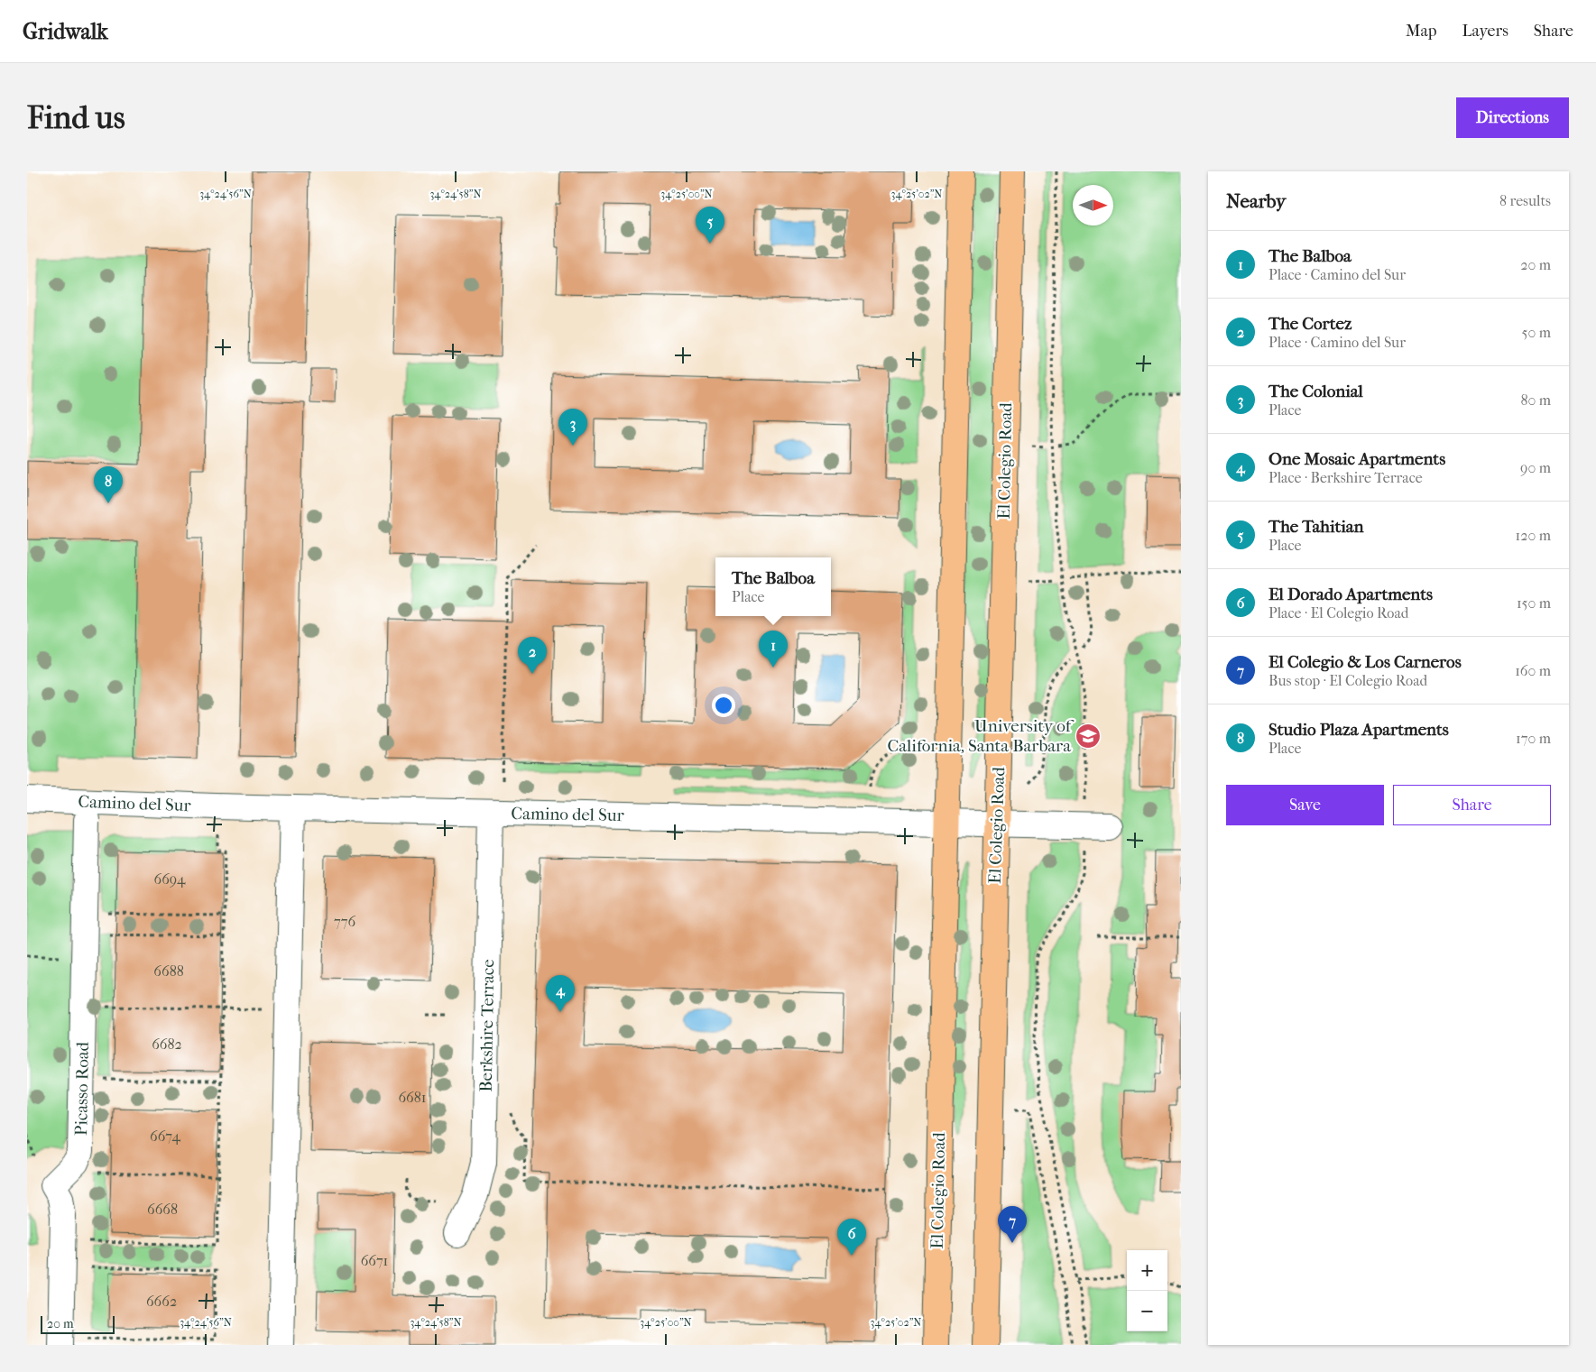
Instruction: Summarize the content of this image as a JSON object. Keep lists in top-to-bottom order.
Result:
{
  "streets": {
    "main road": ["El Colegio Road"],
    "street": ["Camino del Sur", "Berkshire Terrace", "Picasso Road"]
  },
  "crossings": [
    ["El Colegio Road", "Camino del Sur"],
    ["Camino del Sur", "Berkshire Terrace"]
  ],
  "places": {
    "school or university": ["University of California, Santa Barbara"]
  },
  "house_numbers": [
    "6694",
    "776",
    "6688",
    "6682",
    "6681",
    "6674",
    "6668",
    "6671",
    "6662"
  ],
  "scale_bar": "20 m",
  "north": "right",
  "page": {
    "header": "Gridwalk",
    "nav": ["Map", "Layers", "Share"],
    "buttons": [
      "Directions",
      ["Save", "Share"]
    ],
    "title": "Find us",
    "heading": ["Nearby", "8 results"],
    "pins": [
      "5",
      "3",
      "8",
      "1",
      "2",
      "4",
      "7",
      "6"
    ],
    "list": [
      {
        "mark": "1",
        "name": "The Balboa",
        "note": "Place · Camino del Sur",
        "value": "20 m"
      },
      {
        "mark": "2",
        "name": "The Cortez",
        "note": "Place · Camino del Sur",
        "value": "50 m"
      },
      {
        "mark": "3",
        "name": "The Colonial",
        "note": "Place",
        "value": "80 m"
      },
      {
        "mark": "4",
        "name": "One Mosaic Apartments",
        "note": "Place · Berkshire Terrace",
        "value": "90 m"
      },
      {
        "mark": "5",
        "name": "The Tahitian",
        "note": "Place",
        "value": "120 m"
      },
      {
        "mark": "6",
        "name": "El Dorado Apartments",
        "note": "Place · El Colegio Road",
        "value": "150 m"
      },
      {
        "mark": "7",
        "name": "El Colegio & Los Carneros",
        "note": "Bus stop · El Colegio Road",
        "value": "160 m"
      },
      {
        "mark": "8",
        "name": "Studio Plaza Apartments",
        "note": "Place",
        "value": "170 m"
      }
    ],
    "popup": ["The Balboa", "Place"],
    "map_buttons": ["+", "−"],
    "scale": "20 m"
  },
  "coordinates": [
    "34°24'56\"N",
    "34°24'58\"N",
    "34°25'00\"N",
    "34°25'02\"N"
  ]
}
